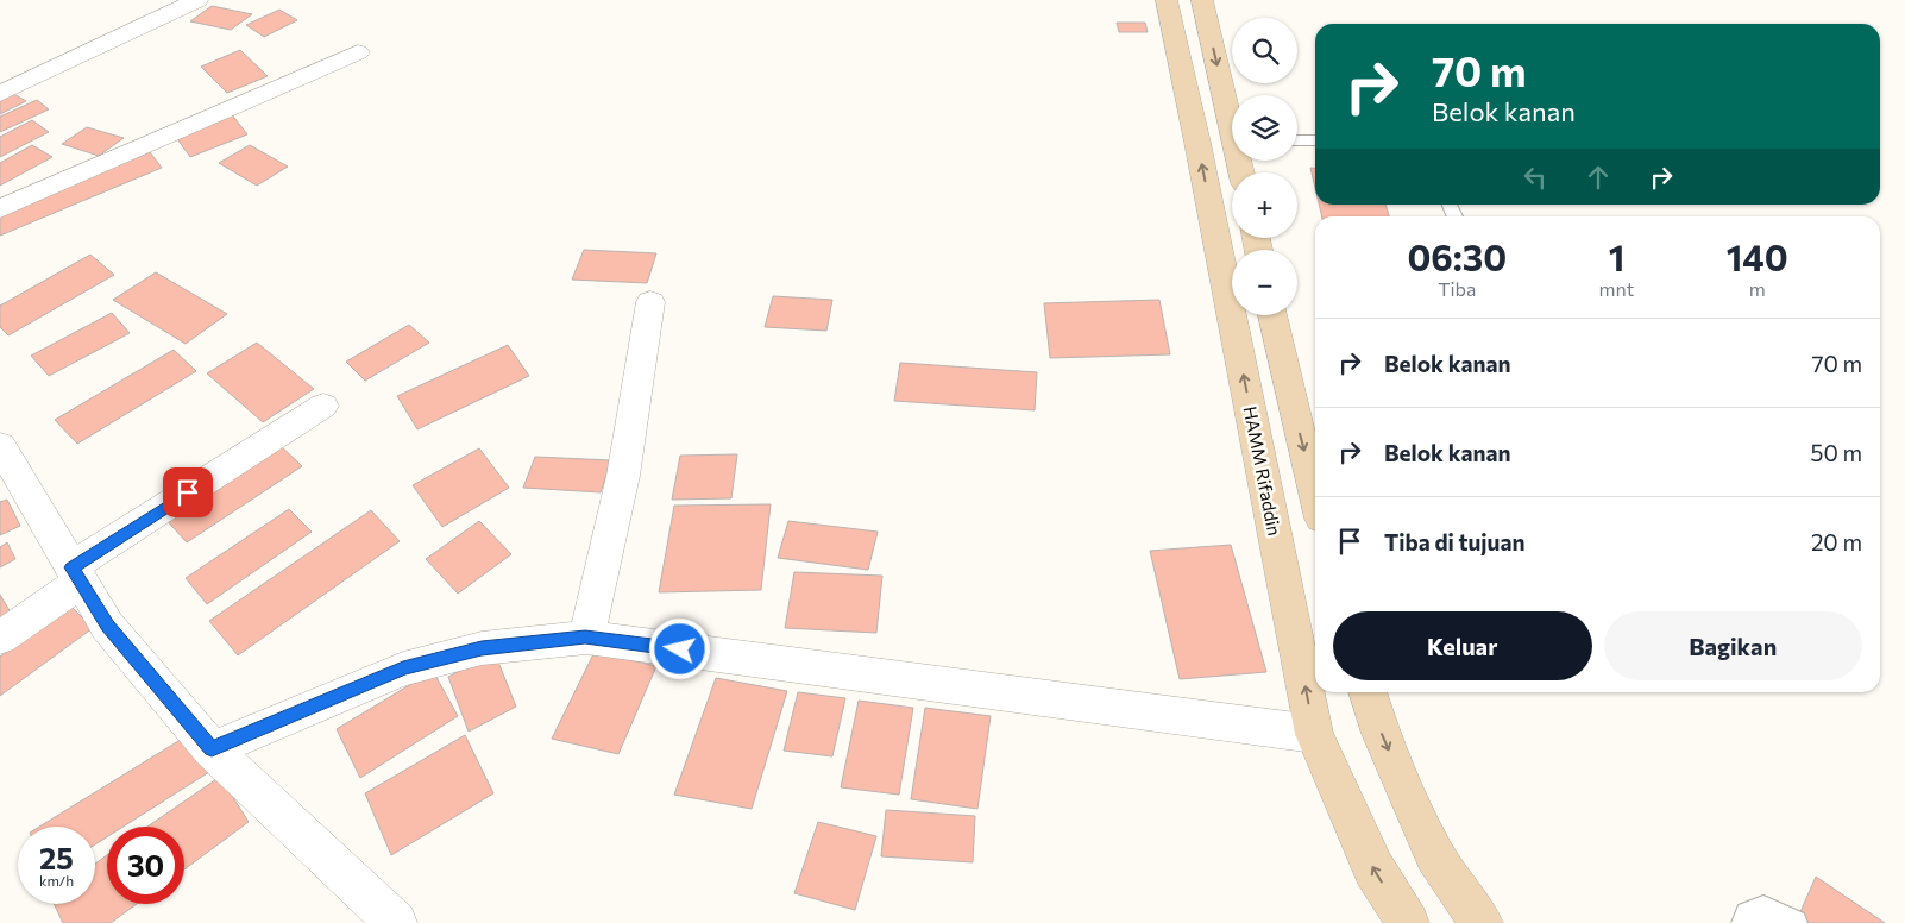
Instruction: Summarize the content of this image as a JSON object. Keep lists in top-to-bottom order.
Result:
{
  "streets": {
    "main road": ["HAMM Rifaddin"]
  },
  "page": {
    "map_buttons": ["+", "−"],
    "turn": ["70 m", "Belok kanan"],
    "eta": [
      "06:30",
      "Tiba",
      "1",
      "mnt",
      "140",
      "m"
    ],
    "list": [
      {
        "name": "Belok kanan",
        "value": "70 m"
      },
      {
        "name": "Belok kanan",
        "value": "50 m"
      },
      {
        "name": "Tiba di tujuan",
        "value": "20 m"
      }
    ],
    "buttons": ["Keluar", "Bagikan"],
    "speed": "25 km/h",
    "limit": "30"
  }
}
